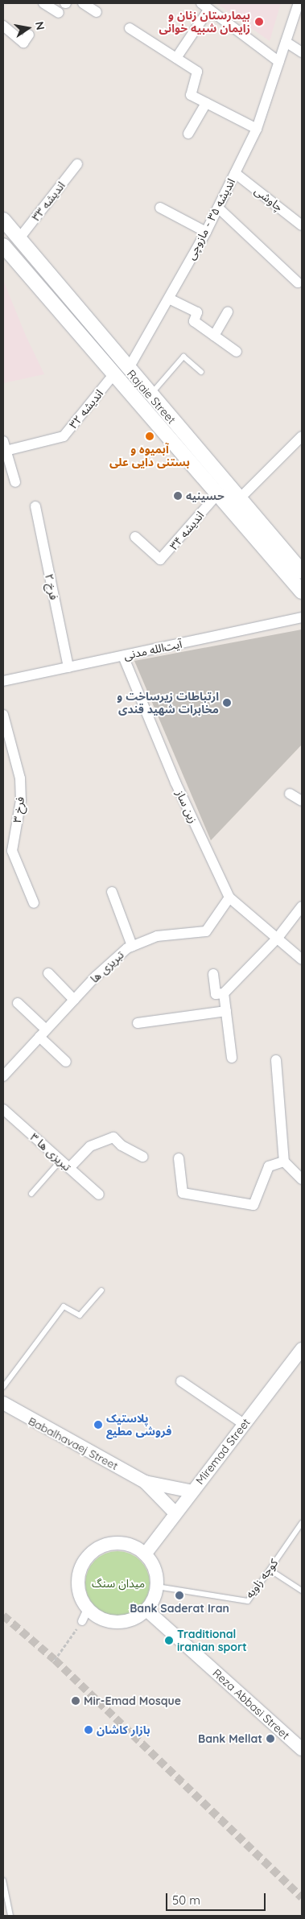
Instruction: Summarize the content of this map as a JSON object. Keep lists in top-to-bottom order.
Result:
{
  "streets": {
    "main road": ["Rajaie Street"],
    "street": [
      "چاوشی",
      "اندیشه ۳۳",
      "اندیشه ۳۵ - مازوچی",
      "اندیشه ۳۲",
      "اندیشه ۳۴",
      "فرخ ۲",
      "آیت‌الله مدنی",
      "زین ساز",
      "فرخ ۳",
      "تبریزی ها",
      "تبریزی ها ۳",
      "Babalhavaej Street",
      "Miremad Street",
      "Reza Abbasi Street"
    ],
    "lane": ["کوچه زاویه"]
  },
  "crossings": [
    ["چاوشی", "اندیشه ۳۵ - مازوچی"],
    ["اندیشه ۳۳", "Rajaie Street"],
    ["اندیشه ۳۵ - مازوچی", "Rajaie Street"],
    ["اندیشه ۳۵ - مازوچی", "اندیشه ۳۲"],
    ["Rajaie Street", "اندیشه ۳۲"],
    ["Rajaie Street", "اندیشه ۳۴"],
    ["فرخ ۲", "آیت‌الله مدنی"],
    ["آیت‌الله مدنی", "زین ساز"],
    ["زین ساز", "تبریزی ها"],
    ["Miremad Street", "کوچه زاویه"],
    ["Miremad Street", "Reza Abbasi Street"],
    ["کوچه زاویه", "Reza Abbasi Street"]
  ],
  "parks": ["میدان سنگ"],
  "places": [
    "بیمارستان زنان و زایمان شبیه خوانی",
    "آبمیوه و بستنی دایی علی",
    "حسینیه",
    "ارتباطات زیرساخت و مخابرات شهید قندی",
    "پلاستیک فروشی مطیع",
    "Bank Saderat Iran",
    "Traditional iranian sport",
    "Mir-Emad Mosque",
    "بازار کاشان",
    "Bank Mellat"
  ],
  "scale_bar": "50 m",
  "north": "right"
}
